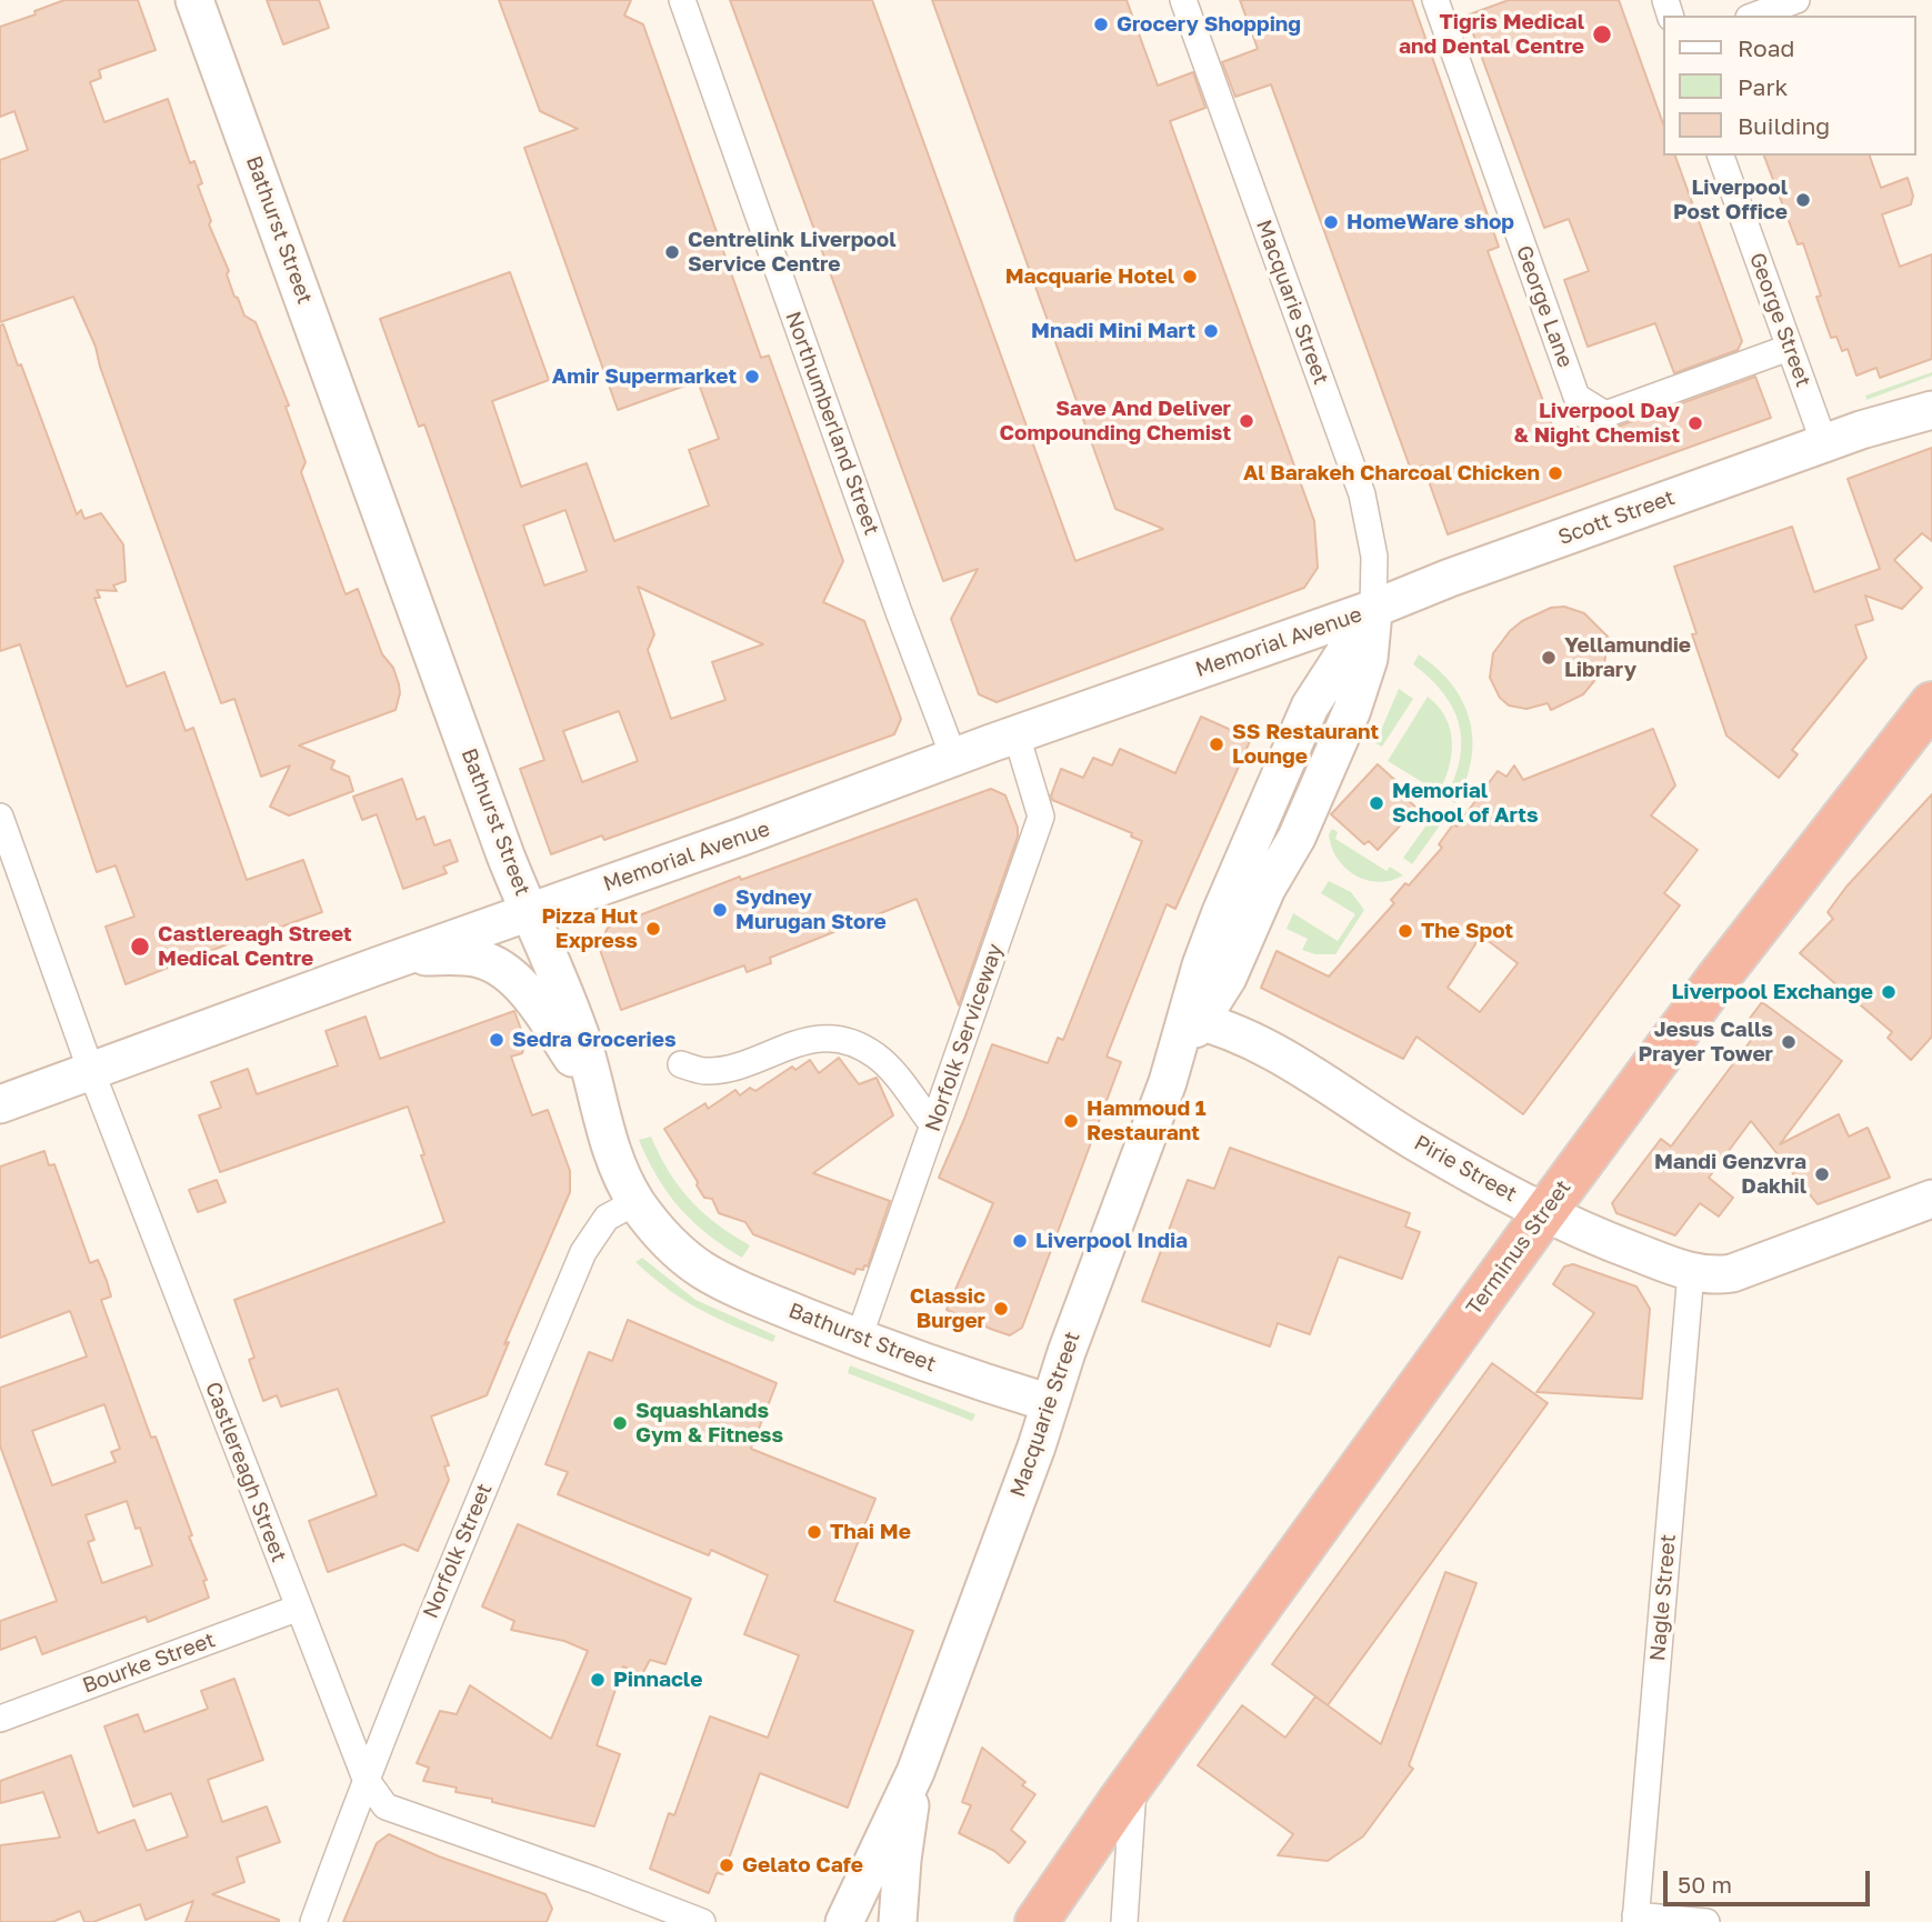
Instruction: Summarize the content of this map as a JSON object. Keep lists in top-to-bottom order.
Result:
{
  "streets": {
    "highway": ["Terminus Street"],
    "street": [
      "Bathurst Street",
      "Macquarie Street",
      "George Lane",
      "George Street",
      "Northumberland Street",
      "Scott Street",
      "Memorial Avenue",
      "Norfolk Serviceway",
      "Pirie Street",
      "Castlereagh Street",
      "Norfolk Street",
      "Nagle Street",
      "Bourke Street"
    ]
  },
  "crossings": [
    ["Bathurst Street", "Macquarie Street"],
    ["Bathurst Street", "Memorial Avenue"],
    ["Bathurst Street", "Norfolk Serviceway"],
    ["Bathurst Street", "Norfolk Street"],
    ["Macquarie Street", "Scott Street"],
    ["Macquarie Street", "Memorial Avenue"],
    ["Macquarie Street", "Pirie Street"],
    ["George Lane", "George Street"],
    ["George Street", "Scott Street"],
    ["Northumberland Street", "Memorial Avenue"],
    ["Scott Street", "Memorial Avenue"],
    ["Memorial Avenue", "Norfolk Serviceway"],
    ["Memorial Avenue", "Castlereagh Street"],
    ["Pirie Street", "Terminus Street"],
    ["Pirie Street", "Nagle Street"],
    ["Castlereagh Street", "Norfolk Street"],
    ["Castlereagh Street", "Bourke Street"]
  ],
  "places": [
    "Grocery Shopping",
    "Tigris Medical and Dental Centre",
    "Liverpool Post Office",
    "HomeWare shop",
    "Centrelink Liverpool Service Centre",
    "Macquarie Hotel",
    "Mnadi Mini Mart",
    "Amir Supermarket",
    "Save And Deliver Compounding Chemist",
    "Liverpool Day & Night Chemist",
    "Al Barakeh Charcoal Chicken",
    "Yellamundie Library",
    "SS Restaurant Lounge",
    "Memorial School of Arts",
    "Sydney Murugan Store",
    "Pizza Hut Express",
    "The Spot",
    "Castlereagh Street Medical Centre",
    "Liverpool Exchange",
    "Sedra Groceries",
    "Jesus Calls Prayer Tower",
    "Hammoud 1 Restaurant",
    "Mandi Genzvra Dakhil",
    "Liverpool India",
    "Classic Burger",
    "Squashlands Gym & Fitness",
    "Thai Me",
    "Pinnacle",
    "Gelato Cafe"
  ],
  "legend": ["Road", "Park", "Building"],
  "scale_bar": "50 m"
}
